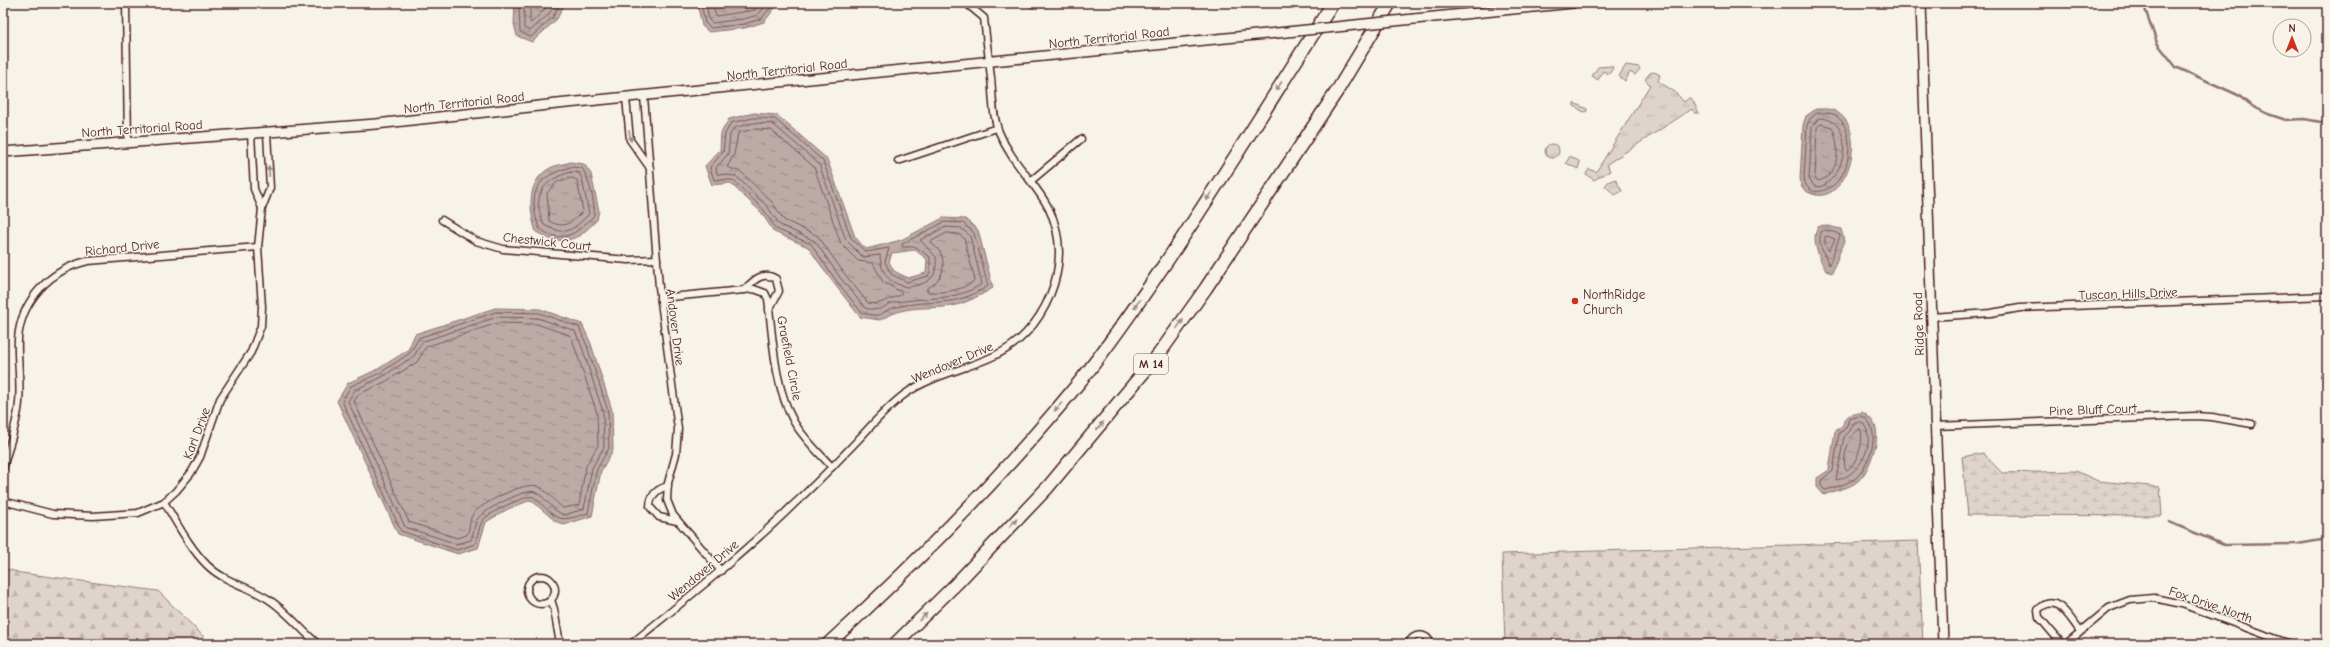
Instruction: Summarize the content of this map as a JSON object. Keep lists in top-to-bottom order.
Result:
{
  "streets": {
    "highway": ["M 14"],
    "main road": ["North Territorial Road", "Ridge Road"],
    "street": [
      "Chestwick Court",
      "Richard Drive",
      "Tuscan Hills Drive",
      "Andover Drive",
      "Graefield Circle",
      "Wendover Drive",
      "Pine Bluff Court",
      "Karl Drive",
      "Fox Drive North"
    ]
  },
  "crossings": [
    ["North Territorial Road", "Andover Drive"],
    ["North Territorial Road", "Wendover Drive"],
    ["North Territorial Road", "Karl Drive"],
    ["Chestwick Court", "Andover Drive"],
    ["Richard Drive", "Karl Drive"],
    ["Tuscan Hills Drive", "Ridge Road"],
    ["Ridge Road", "Pine Bluff Court"],
    ["Andover Drive", "Graefield Circle"],
    ["Andover Drive", "Wendover Drive"],
    ["Graefield Circle", "Wendover Drive"]
  ],
  "places": ["NorthRidge Church"],
  "north": "top"
}
